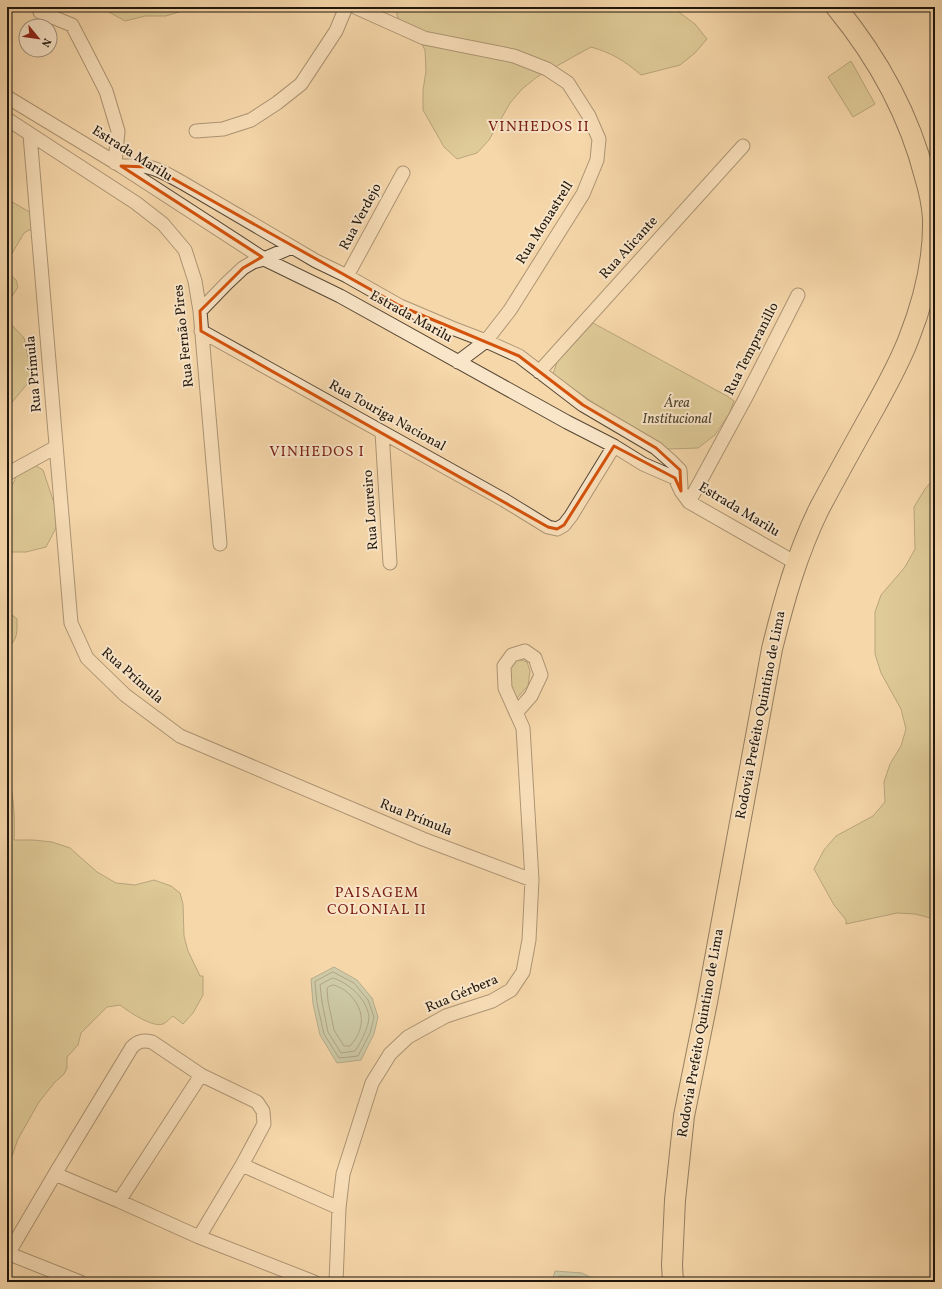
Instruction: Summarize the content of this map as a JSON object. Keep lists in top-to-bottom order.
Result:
{
  "streets": {
    "main road": ["Rodovia Prefeito Quintino de Lima"],
    "street": [
      "Estrada Marilu",
      "Rua Verdejo",
      "Rua Monastrell",
      "Rua Alicante",
      "Rua Fernão Pires",
      "Rua Tempranillo",
      "Rua Prímula",
      "Rua Touriga Nacional",
      "Rua Loureiro",
      "Rua Gérbera"
    ]
  },
  "crossings": [
    ["Estrada Marilu", "Rua Monastrell"],
    ["Estrada Marilu", "Rua Tempranillo"],
    ["Estrada Marilu", "Rua Touriga Nacional"],
    ["Estrada Marilu", "Rodovia Prefeito Quintino de Lima"],
    ["Rua Fernão Pires", "Rua Prímula"],
    ["Rua Fernão Pires", "Rua Touriga Nacional"],
    ["Rua Prímula", "Rua Gérbera"],
    ["Rua Touriga Nacional", "Rua Loureiro"]
  ],
  "districts": ["VINHEDOS II", "VINHEDOS I", "PAISAGEM COLONIAL II"],
  "parks": ["Área Institucional"],
  "north": "bottom right"
}
